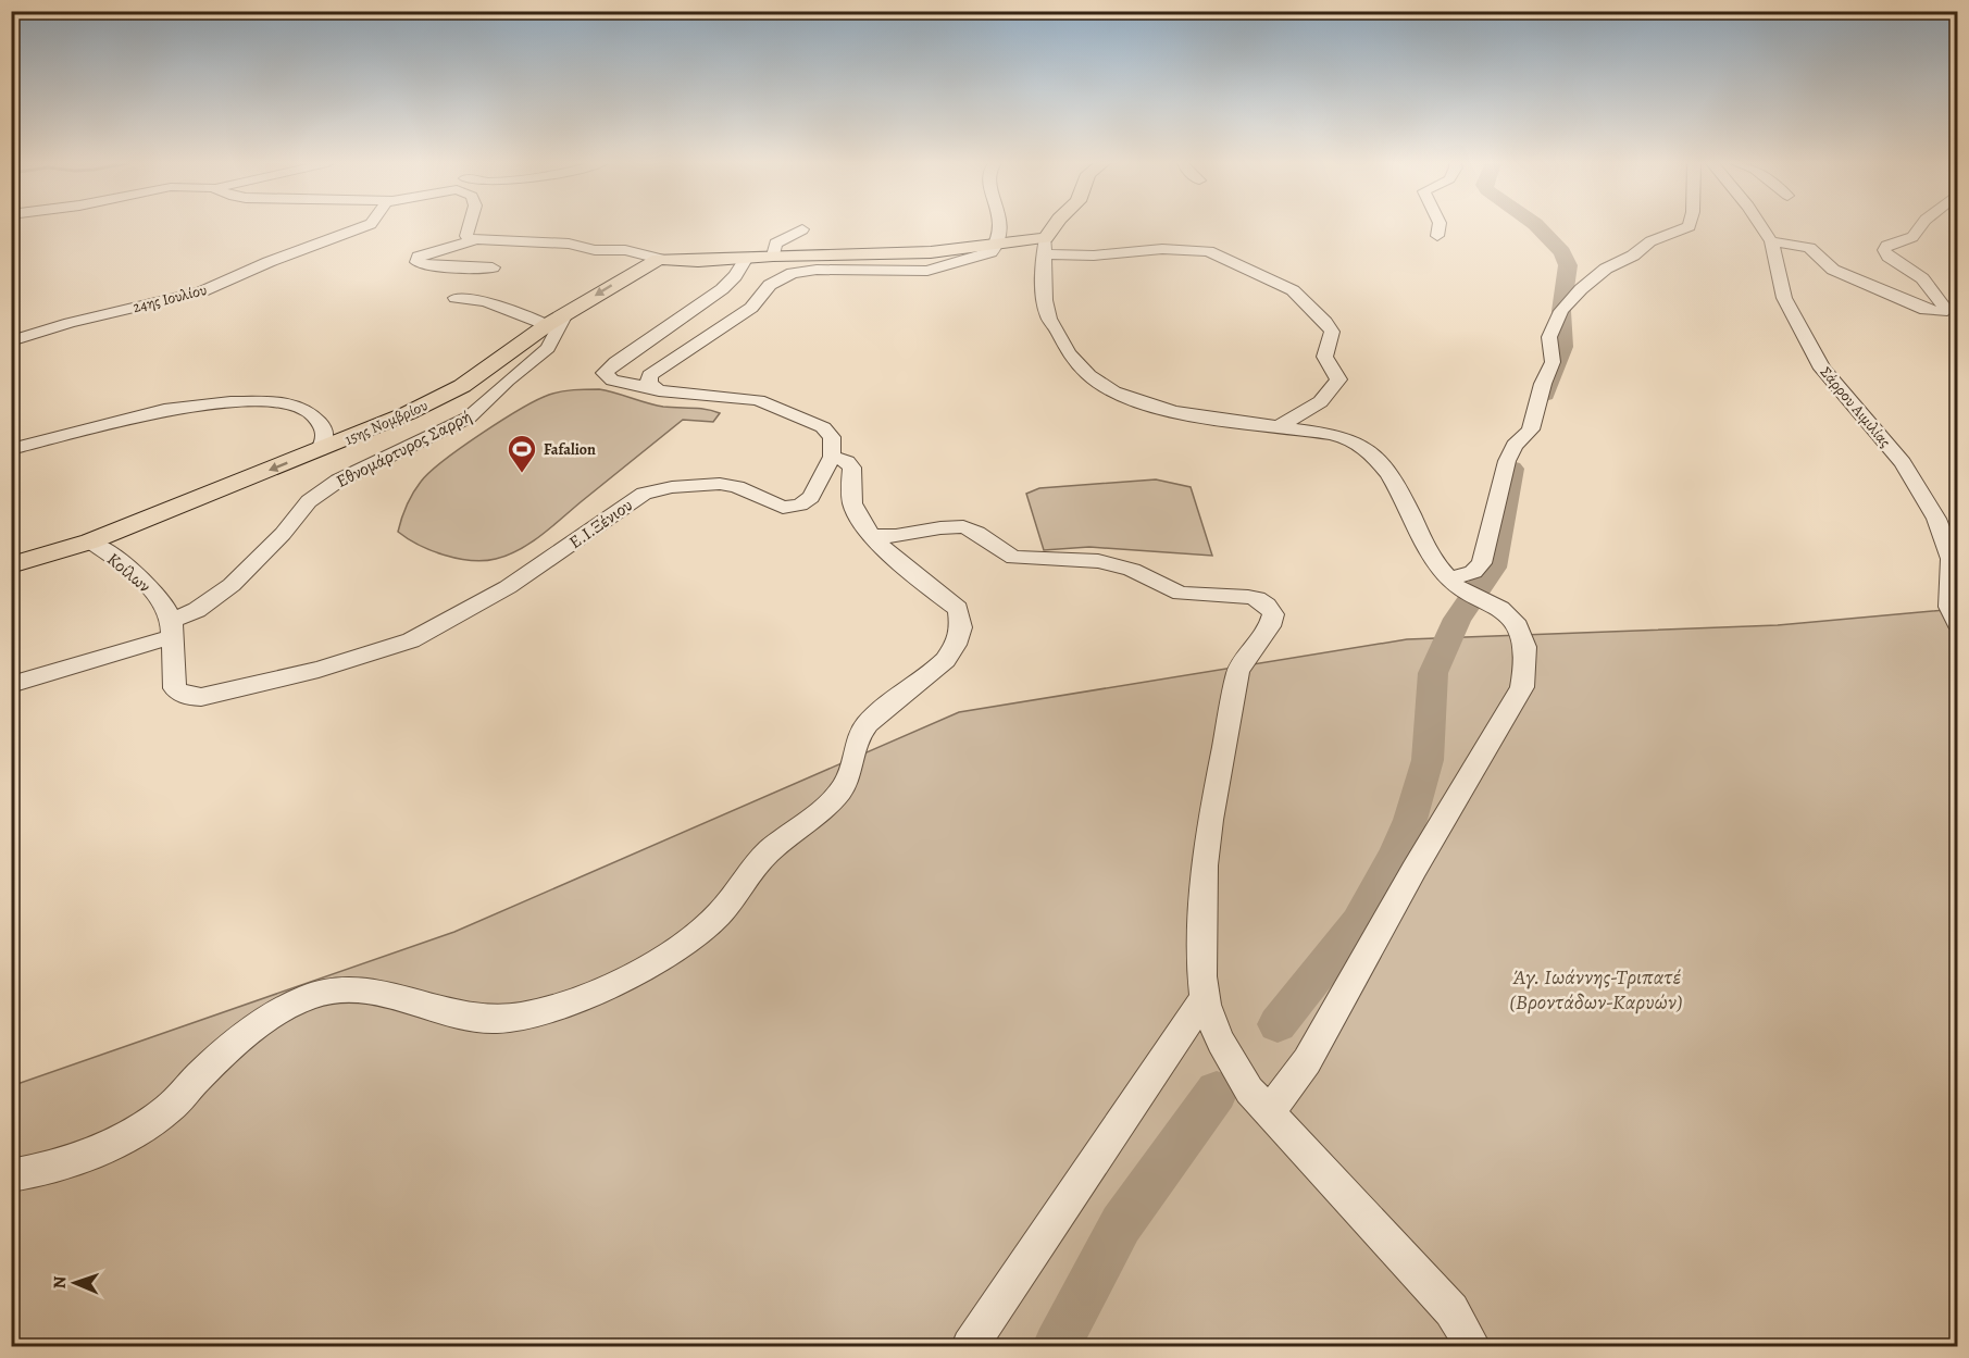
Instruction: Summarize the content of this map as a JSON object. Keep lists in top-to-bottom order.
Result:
{
  "streets": {
    "main road": ["15ης Νομβρίου", "Κοίλων"],
    "street": [
      "24ης Ιουλίου",
      "Σάρρου Αιμιλίας",
      "Εθνομάρτυρος Σαρρή",
      "Ε.Ι.Ξένιου"
    ]
  },
  "crossings": [
    ["15ης Νομβρίου", "Εθνομάρτυρος Σαρρή"],
    ["15ης Νομβρίου", "Κοίλων"],
    ["Εθνομάρτυρος Σαρρή", "Κοίλων"],
    ["Ε.Ι.Ξένιου", "Κοίλων"]
  ],
  "one_way": ["15ης Νομβρίου"],
  "parks": ["Άγ. Ιωάννης-Τριπατέ (Βροντάδων-Καρυών)"],
  "places": {
    "sports": ["Fafalion"]
  },
  "north": "left"
}
